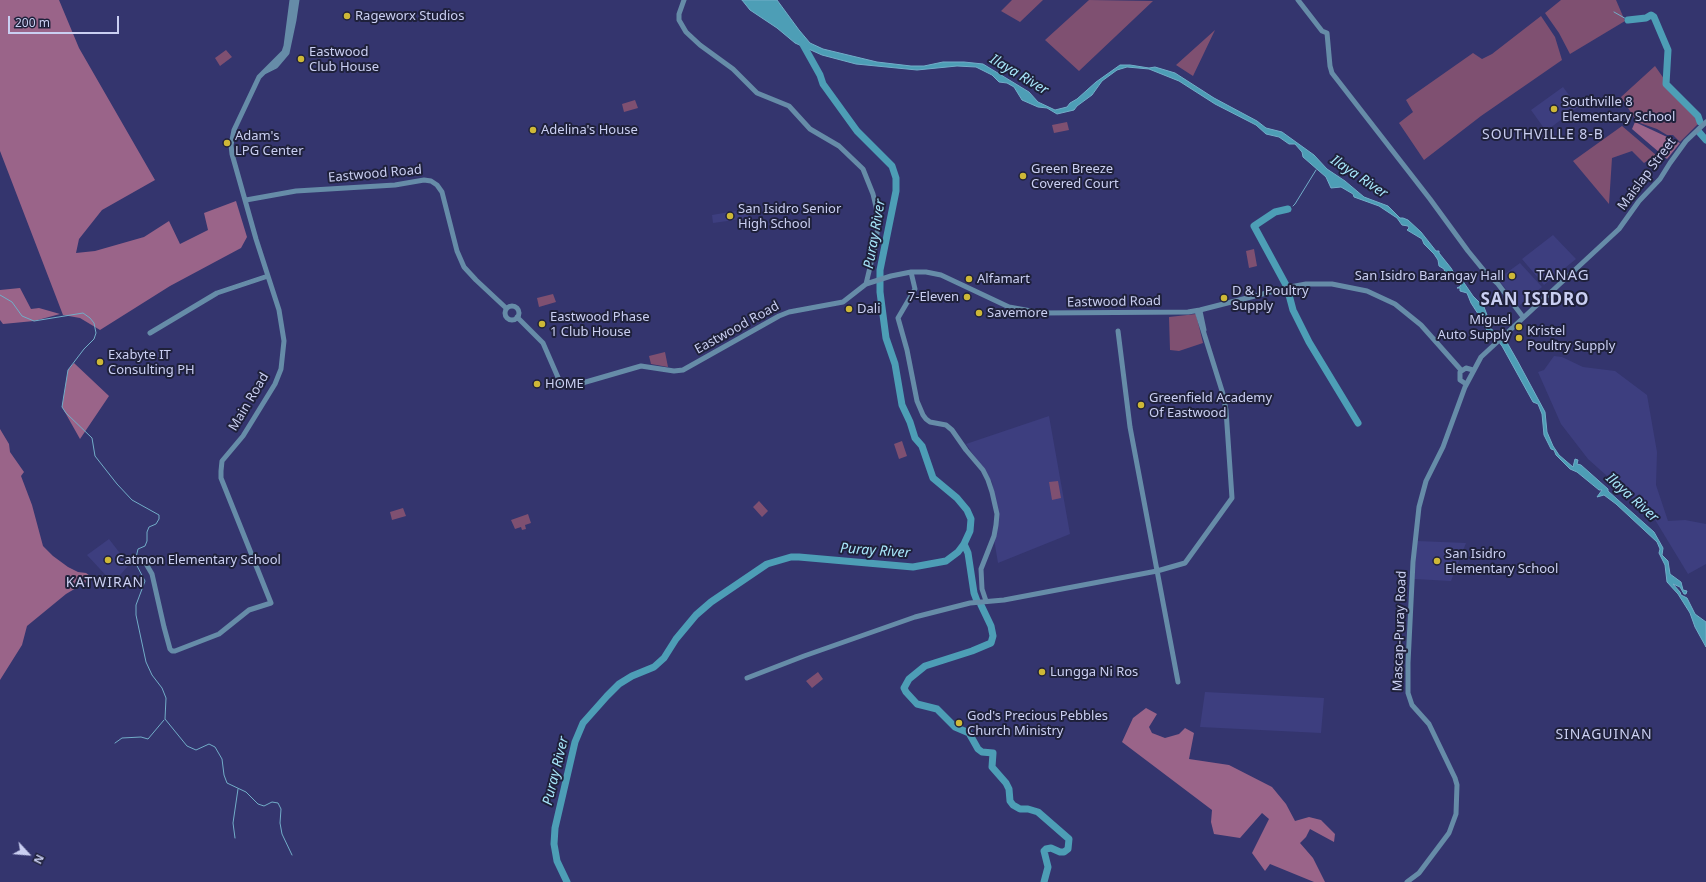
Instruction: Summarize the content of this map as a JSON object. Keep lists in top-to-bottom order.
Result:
{
  "streets": {
    "street": [
      "Eastwood Road",
      "Maislap Street",
      "Main Road",
      "Mascap-Puray Road"
    ]
  },
  "crossings": [
    ["Eastwood Road", "Main Road"],
    ["Eastwood Road", "Mascap-Puray Road"],
    ["Maislap Street", "Mascap-Puray Road"]
  ],
  "districts": [
    "SOUTHVILLE 8-B",
    "TANAG",
    "SAN ISIDRO",
    "KATWIRAN",
    "SINAGUINAN"
  ],
  "water": ["Ilaya River", "Puray River"],
  "places": [
    "Rageworx Studios",
    "Eastwood Club House",
    "Southville 8 Elementary School",
    "Adelina's House",
    "Adam's LPG Center",
    "Green Breeze Covered Court",
    "San Isidro Senior High School",
    "San Isidro Barangay Hall",
    "Alfamart",
    "7-Eleven",
    "D & J Poultry Supply",
    "Dali",
    "Savemore",
    "Eastwood Phase 1 Club House",
    "Miguel Auto Supply",
    "Kristel Poultry Supply",
    "Exabyte IT Consulting PH",
    "HOME",
    "Greenfield Academy Of Eastwood",
    "Catmon Elementary School",
    "San Isidro Elementary School",
    "Lungga Ni Ros",
    "God's Precious Pebbles Church Ministry"
  ],
  "scale_bar": "200 m",
  "north": "bottom right"
}
